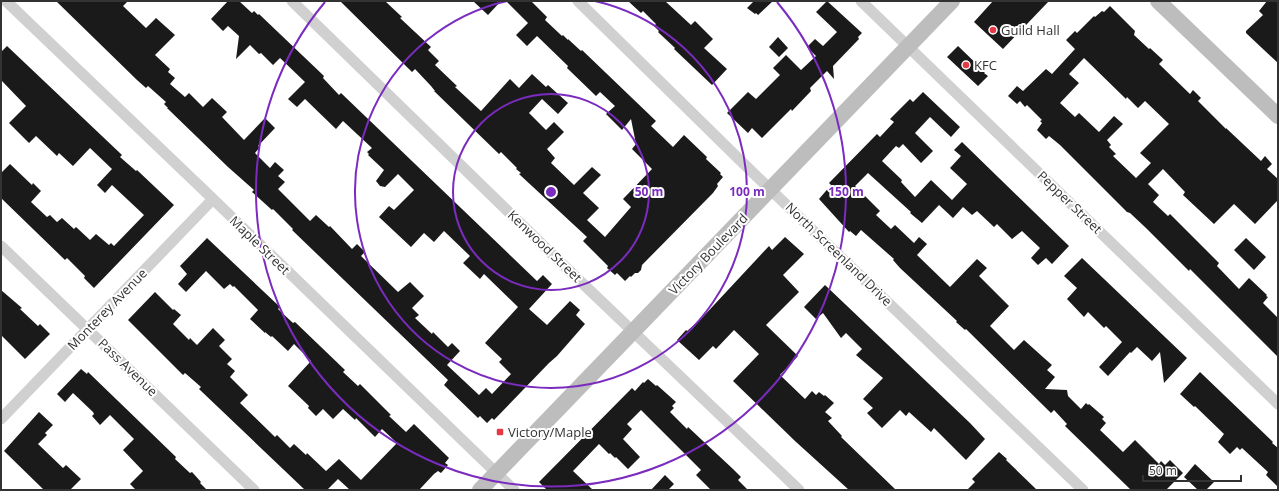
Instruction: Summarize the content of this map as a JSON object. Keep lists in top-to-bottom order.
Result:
{
  "streets": {
    "main road": ["Victory Boulevard"],
    "street": [
      "Pepper Street",
      "Maple Street",
      "Kenwood Street",
      "North Screenland Drive",
      "Monterey Avenue",
      "Pass Avenue"
    ]
  },
  "crossings": [
    ["Pepper Street", "Victory Boulevard"],
    ["Maple Street", "Victory Boulevard"],
    ["Maple Street", "Monterey Avenue"],
    ["Kenwood Street", "Victory Boulevard"],
    ["Victory Boulevard", "North Screenland Drive"],
    ["Monterey Avenue", "Pass Avenue"]
  ],
  "places": {
    "other": ["Guild Hall", "KFC"],
    "transit": ["Victory/Maple"]
  },
  "scale_bar": "50 m",
  "rings": ["50 m", "100 m", "150 m"]
}
